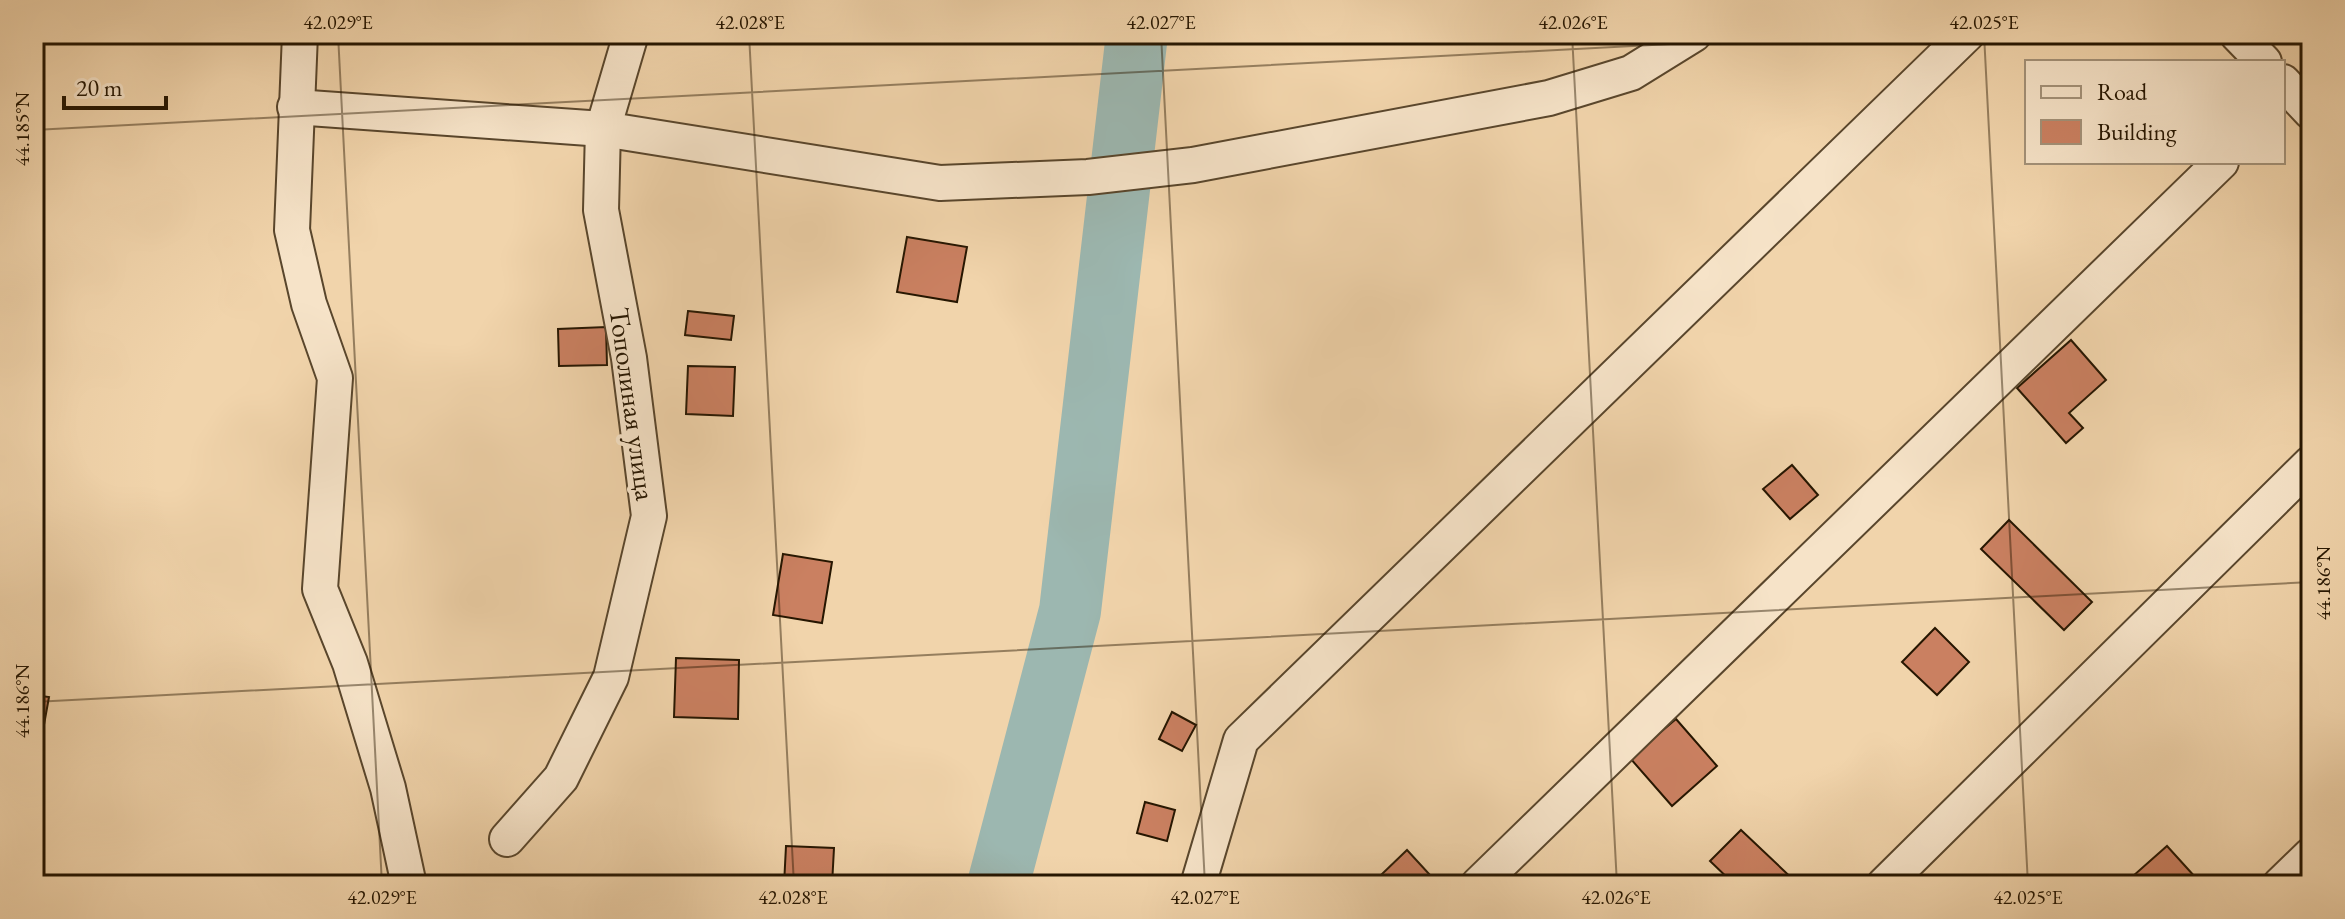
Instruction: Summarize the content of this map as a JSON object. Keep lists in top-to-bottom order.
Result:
{
  "streets": {
    "street": ["Тополиная улица"]
  },
  "legend": ["Road", "Building"],
  "scale_bar": "20 m",
  "coordinates": [
    "42.029°E",
    "42.028°E",
    "42.027°E",
    "42.026°E",
    "42.025°E",
    "44.185°N",
    "44.186°N"
  ]
}
